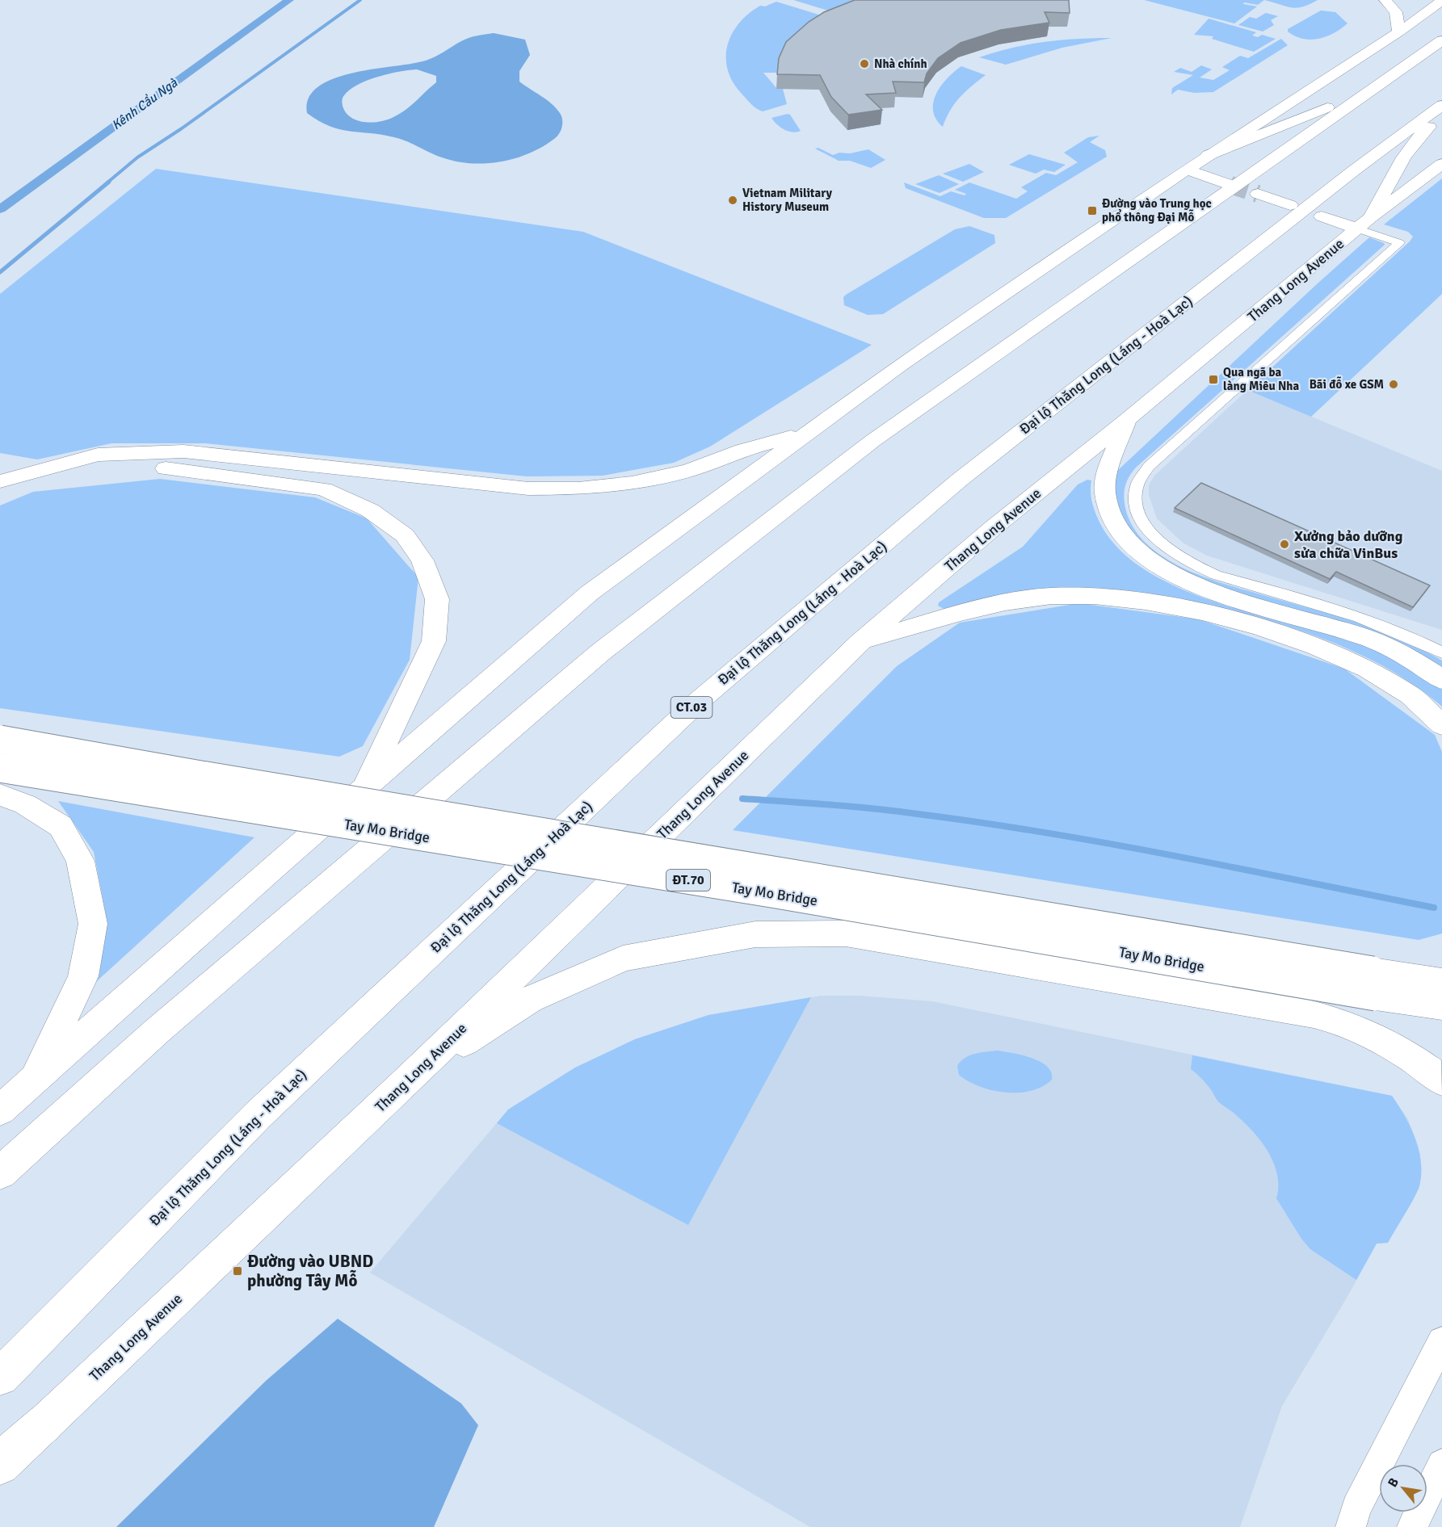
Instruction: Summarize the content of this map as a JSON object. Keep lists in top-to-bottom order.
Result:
{
  "streets": {
    "main road": [
      "Thang Long Avenue",
      "Đại lộ Thăng Long (Láng - Hoà Lạc)",
      "CT.03",
      "Tay Mo Bridge",
      "ĐT.70"
    ]
  },
  "crossings": [
    ["Tay Mo Bridge", "ĐT.70"]
  ],
  "water": ["Kênh Cầu Ngà"],
  "places": {
    "other": [
      "Nhà chính",
      "Vietnam Military History Museum",
      "Bãi đỗ xe GSM",
      "Xưởng bảo dưỡng sửa chữa VinBus"
    ],
    "transit": ["Đường vào Trung học phổ thông Đại Mỗ", "Qua ngã ba làng Miêu Nha", "Đường vào UBND phường Tây Mỗ"]
  },
  "north": "top left"
}
